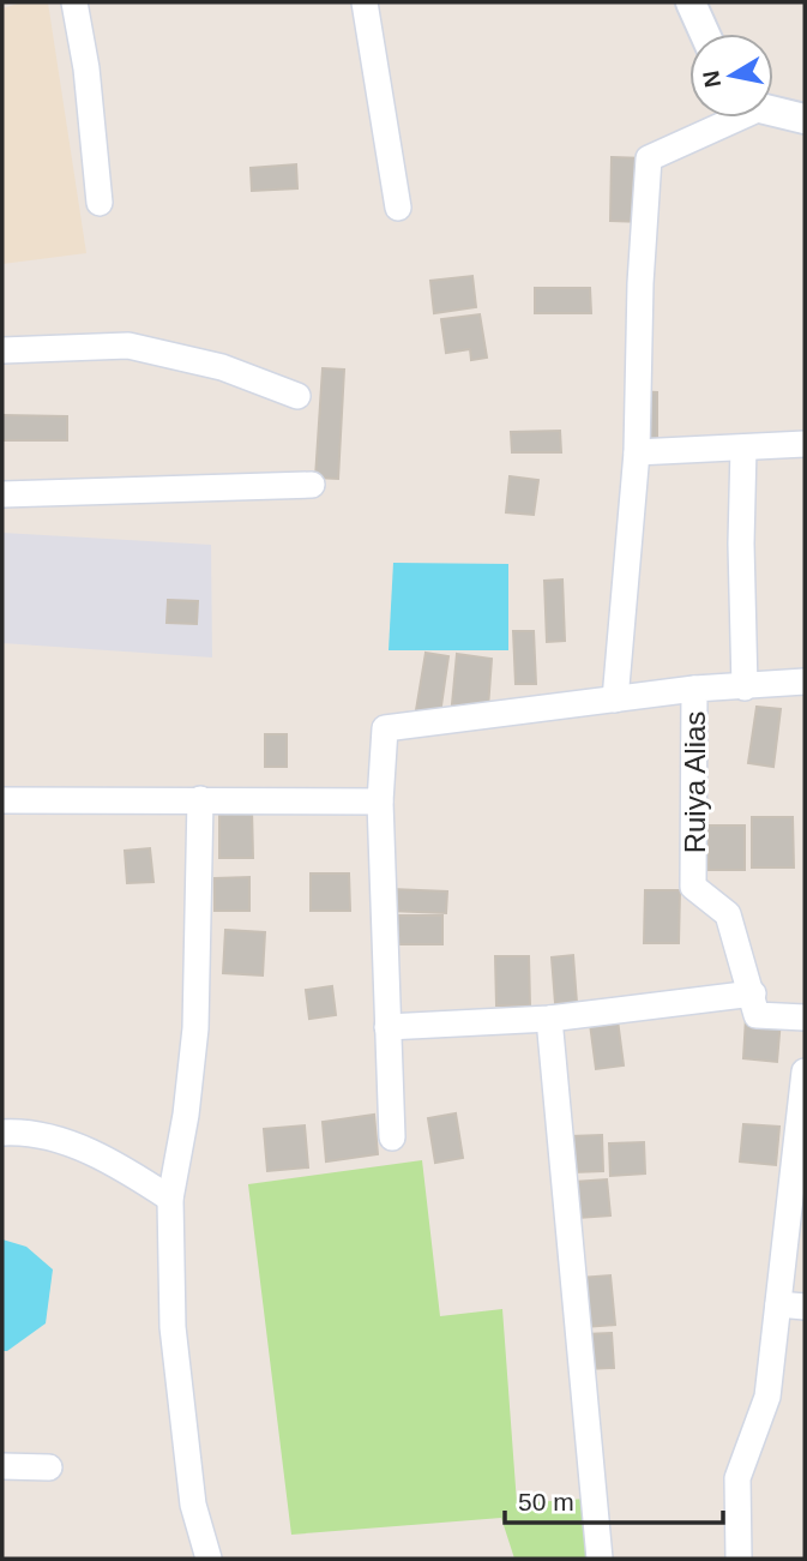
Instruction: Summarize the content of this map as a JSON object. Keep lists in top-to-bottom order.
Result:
{
  "streets": {
    "street": ["Ruiya Alias"]
  },
  "scale_bar": "50 m",
  "north": "left"
}
